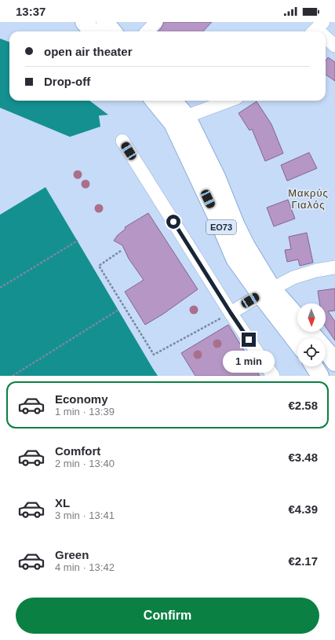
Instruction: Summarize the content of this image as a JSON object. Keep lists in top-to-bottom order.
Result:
{
  "streets": {
    "main road": ["ΕΟ73"]
  },
  "districts": ["Μακρύς Γιαλός"],
  "north": "bottom",
  "page": {
    "status": "13:37",
    "banner": ["open air theater", "Drop-off"],
    "bubble": "1 min",
    "list": [
      {
        "name": "Economy",
        "note": "1 min · 13:39",
        "value": "€2.58"
      },
      {
        "name": "Comfort",
        "note": "2 min · 13:40",
        "value": "€3.48"
      },
      {
        "name": "XL",
        "note": "3 min · 13:41",
        "value": "€4.39"
      },
      {
        "name": "Green",
        "note": "4 min · 13:42",
        "value": "€2.17"
      }
    ],
    "buttons": "Confirm"
  }
}
